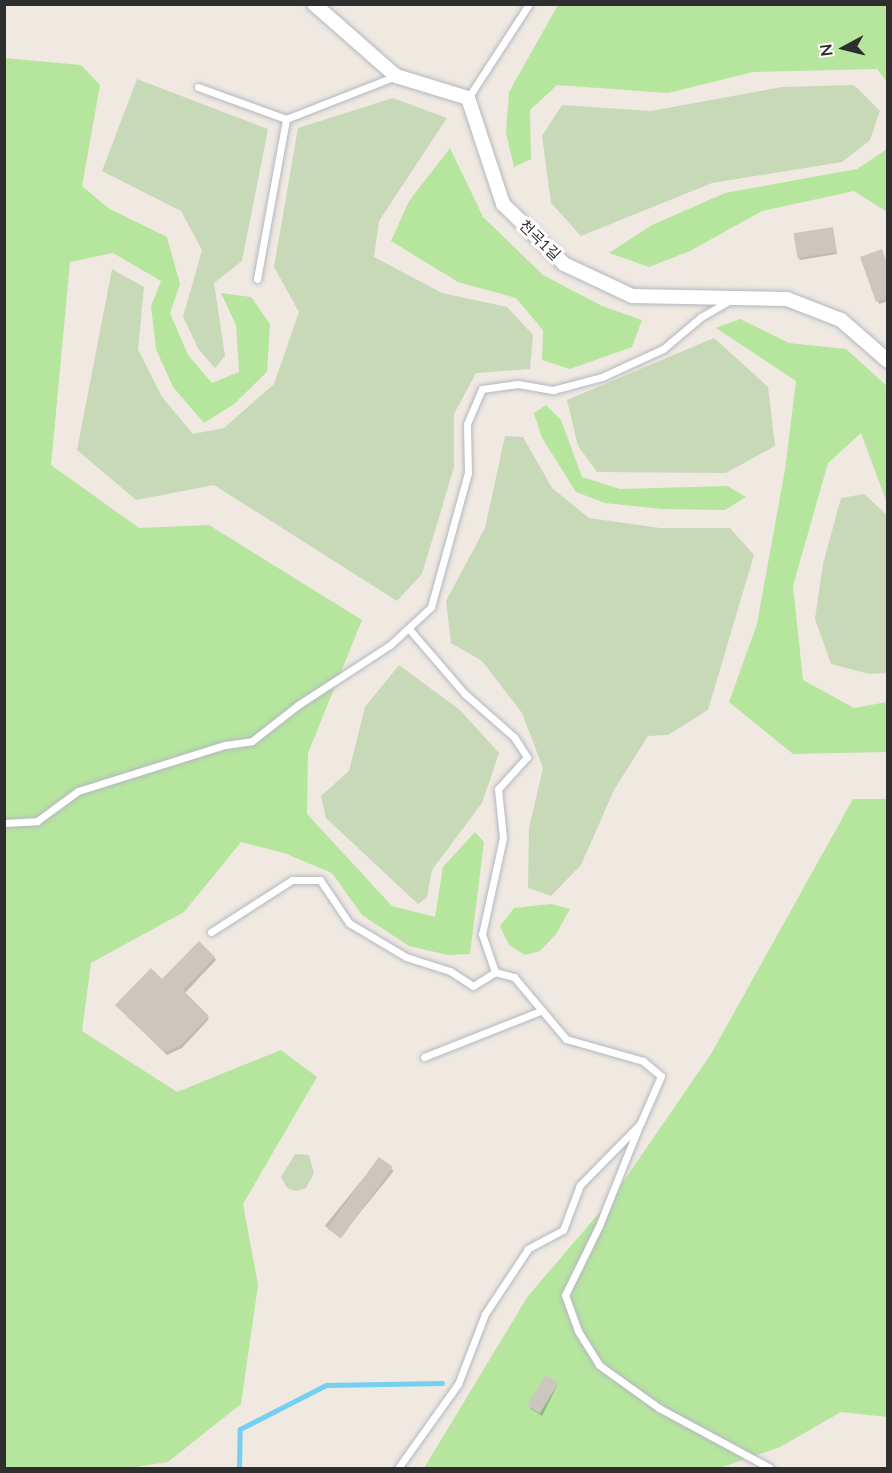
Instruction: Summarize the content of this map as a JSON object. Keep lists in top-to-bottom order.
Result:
{
  "streets": {
    "street": ["천곡1길"]
  },
  "north": "left"
}
